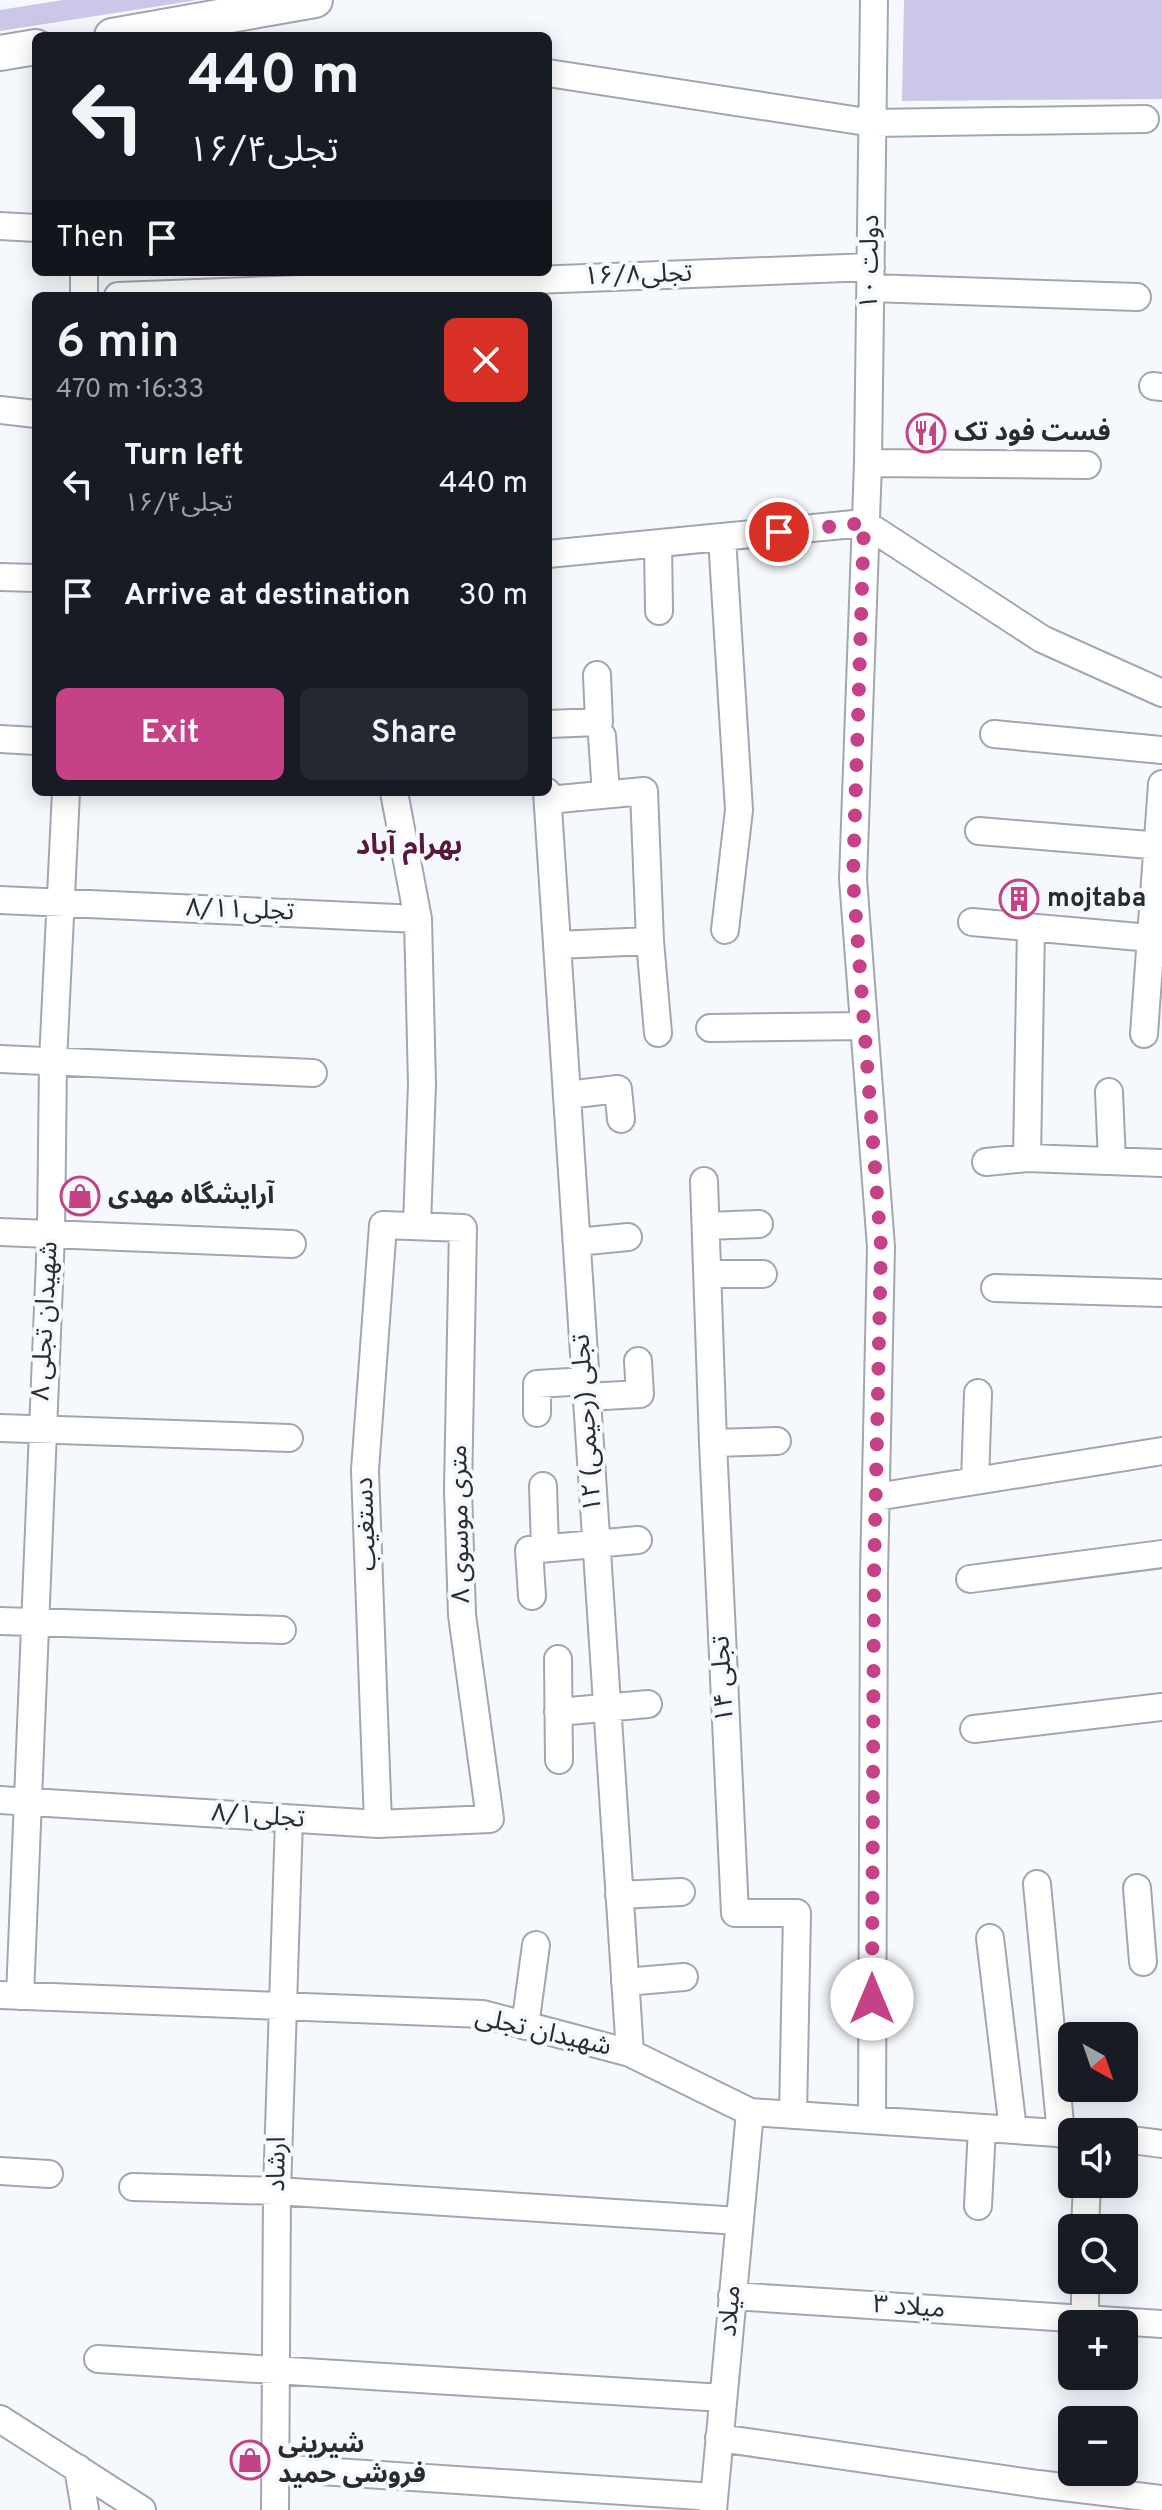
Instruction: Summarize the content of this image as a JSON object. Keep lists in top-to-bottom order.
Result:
{
  "streets": {
    "street": [
      "۱۰ دولت",
      "تجلی۱۶/۸",
      "تجلی۸/۱۱",
      "شهیدان تجلی ۸",
      "۱۲ تجلی (رحیمی)",
      "دستغیب",
      "۸ متری موسوی",
      "تجلی ۱۴",
      "تجلی۸/۱",
      "شهیدان تجلی",
      "ارشاد",
      "۳ میلاد",
      "میلاد"
    ]
  },
  "crossings": [
    ["۱۰ دولت", "تجلی۱۶/۸"],
    ["۱۰ دولت", "شهیدان تجلی"],
    ["تجلی۸/۱۱", "شهیدان تجلی ۸"],
    ["شهیدان تجلی ۸", "تجلی۸/۱"],
    ["شهیدان تجلی ۸", "شهیدان تجلی"],
    ["۱۲ تجلی (رحیمی)", "شهیدان تجلی"],
    ["دستغیب", "۸ متری موسوی"],
    ["دستغیب", "تجلی۸/۱"],
    ["۸ متری موسوی", "تجلی۸/۱"],
    ["تجلی ۱۴", "شهیدان تجلی"],
    ["تجلی۸/۱", "ارشاد"],
    ["شهیدان تجلی", "ارشاد"],
    ["شهیدان تجلی", "میلاد"],
    ["۳ میلاد", "میلاد"]
  ],
  "districts": ["بهرام آباد"],
  "places": {
    "restaurant": ["فست فود تک"],
    "building": ["mojtaba"],
    "shop": ["آرایشگاه مهدی", "شیرینی فروشی حمید"]
  },
  "north": "bottom right",
  "page": {
    "turn": ["440 m", "تجلی۱۶/۴"],
    "then": "Then",
    "heading": ["6 min", "470 m · 16:33"],
    "list": [
      {
        "name": "Turn left",
        "note": "تجلی۱۶/۴",
        "value": "440 m"
      },
      {
        "name": "Arrive at destination",
        "value": "30 m"
      }
    ],
    "buttons": ["Exit", "Share"],
    "map_buttons": ["+", "−"]
  }
}
